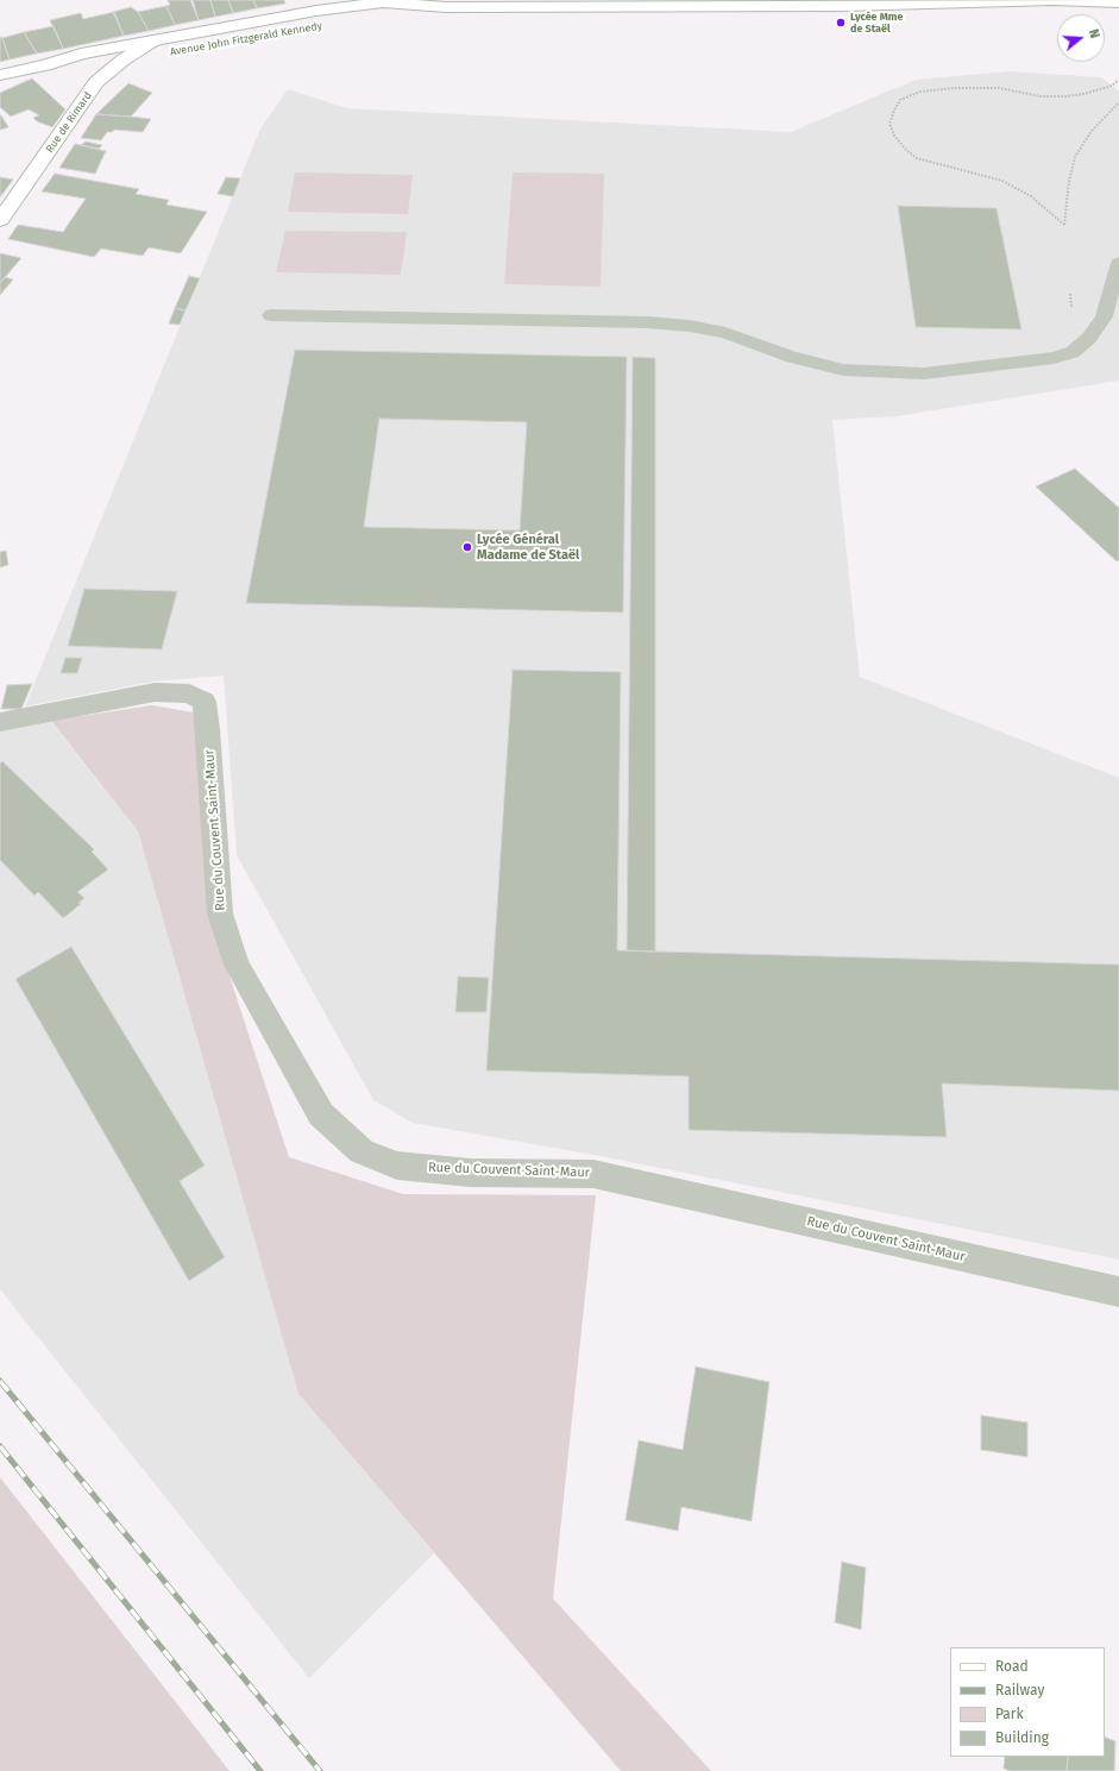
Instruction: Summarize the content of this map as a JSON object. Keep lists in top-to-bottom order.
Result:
{
  "streets": {
    "main road": ["Avenue John Fitzgerald Kennedy", "Rue de Rimard"],
    "street": ["Rue du Couvent Saint-Maur"]
  },
  "crossings": [
    ["Avenue John Fitzgerald Kennedy", "Rue de Rimard"]
  ],
  "places": ["Lycée Mme de Staël", "Lycée Général Madame de Staël"],
  "legend": [
    "Road",
    "Railway",
    "Park",
    "Building"
  ],
  "north": "right"
}
